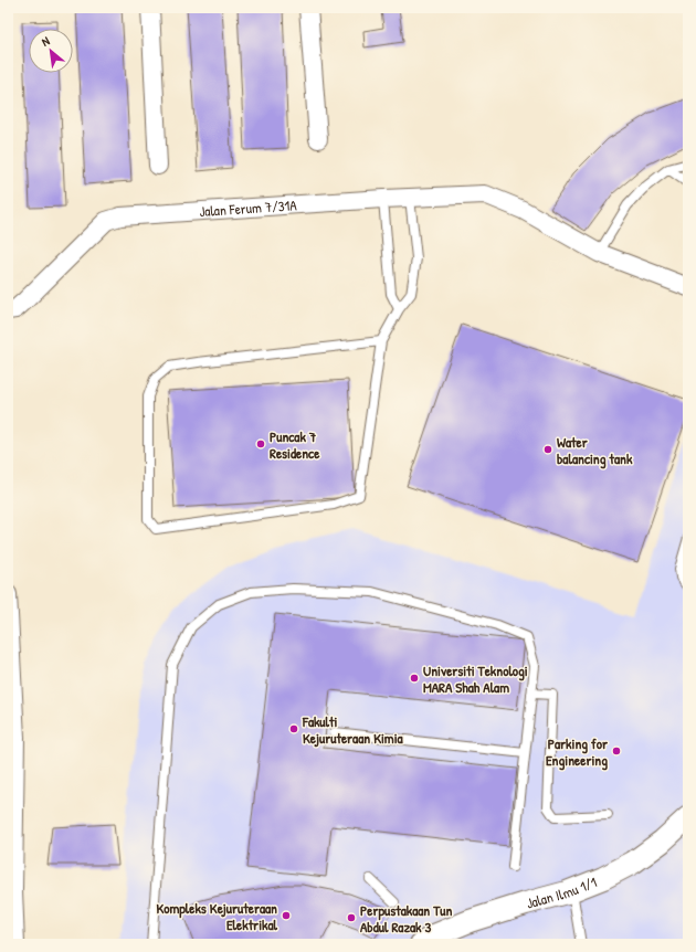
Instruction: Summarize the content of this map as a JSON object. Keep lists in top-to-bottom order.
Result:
{
  "streets": {
    "street": ["Jalan Ferum 7/31A", "Jalan Ilmu 1/1"]
  },
  "places": [
    "Puncak 7 Residence",
    "Water balancing tank",
    "Universiti Teknologi MARA Shah Alam",
    "Fakulti Kejuruteraan Kimia",
    "Parking for Engineering",
    "Kompleks Kejuruteraan Elektrikal",
    "Perpustakaan Tun Abdul Razak 3"
  ],
  "north": "top left"
}
